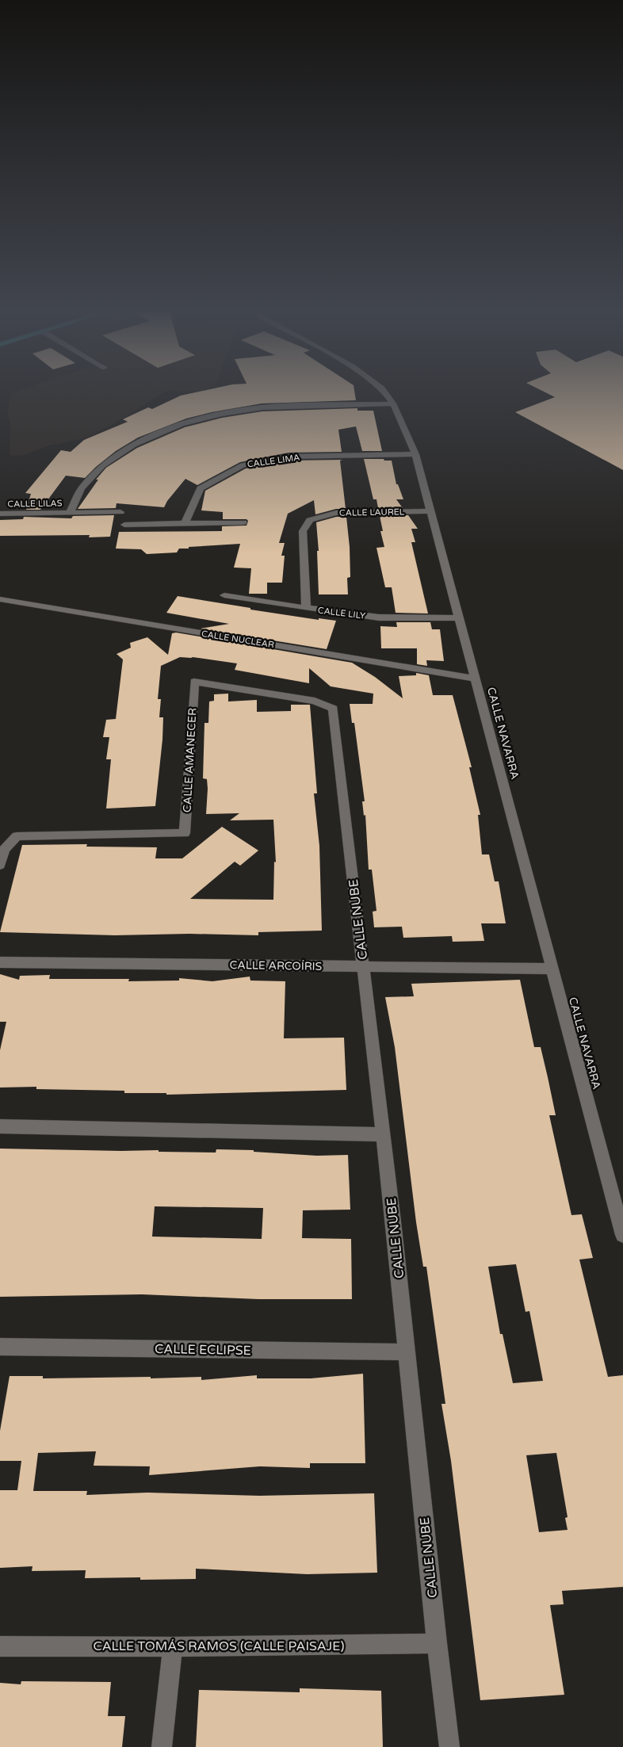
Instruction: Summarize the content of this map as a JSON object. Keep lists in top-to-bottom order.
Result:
{
  "streets": {
    "street": [
      "CALLE LIMA",
      "CALLE LILAS",
      "CALLE LAUREL",
      "CALLE LILY",
      "CALLE NUCLEAR",
      "CALLE NAVARRA",
      "CALLE AMANECER",
      "CALLE NUBE",
      "CALLE ARCOÍRIS",
      "CALLE ECLIPSE",
      "CALLE TOMÁS RAMOS (CALLE PAISAJE)"
    ]
  },
  "crossings": [
    ["CALLE LIMA", "CALLE NAVARRA"],
    ["CALLE LILAS", "CALLE NAVARRA"],
    ["CALLE LAUREL", "CALLE LILY"],
    ["CALLE LAUREL", "CALLE NAVARRA"],
    ["CALLE LILY", "CALLE NAVARRA"],
    ["CALLE NUCLEAR", "CALLE NAVARRA"],
    ["CALLE NAVARRA", "CALLE ARCOÍRIS"],
    ["CALLE AMANECER", "CALLE NUBE"],
    ["CALLE NUBE", "CALLE ARCOÍRIS"],
    ["CALLE NUBE", "CALLE ECLIPSE"],
    ["CALLE NUBE", "CALLE TOMÁS RAMOS (CALLE PAISAJE)"]
  ]
}
